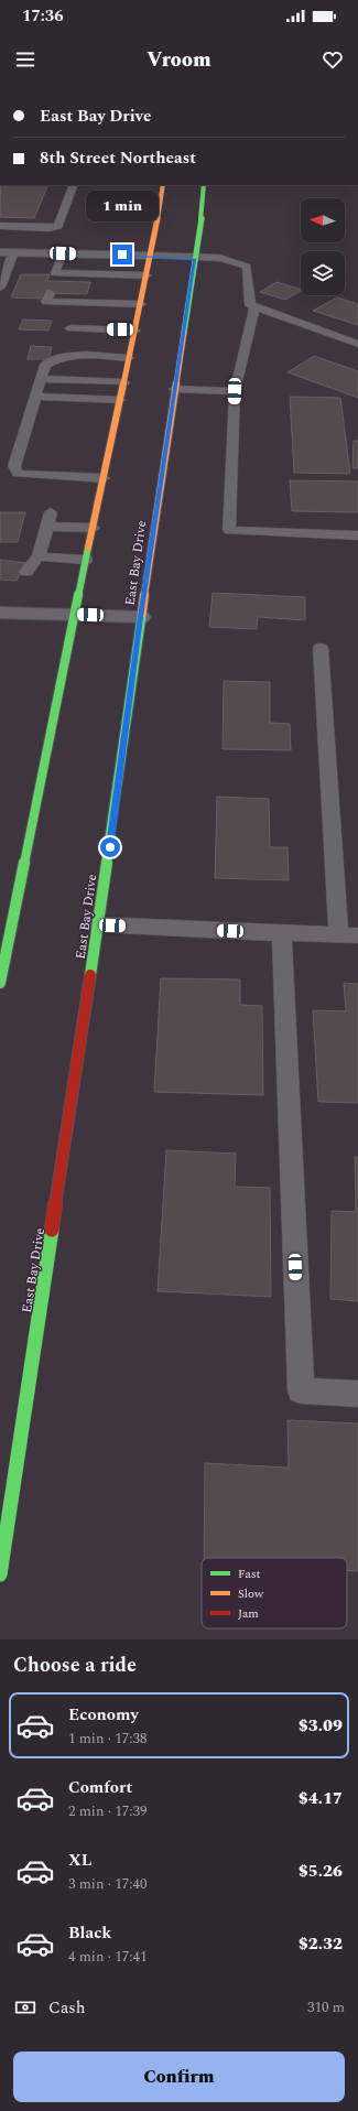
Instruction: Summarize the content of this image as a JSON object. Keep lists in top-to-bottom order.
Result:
{
  "streets": {
    "main road": ["East Bay Drive"]
  },
  "legend": ["Fast", "Slow", "Jam"],
  "north": "left",
  "page": {
    "status": "17:36",
    "header": "Vroom",
    "banner": ["East Bay Drive", "8th Street Northeast"],
    "bubble": "1 min",
    "heading": "Choose a ride",
    "list": [
      {
        "name": "Economy",
        "note": "1 min · 17:38",
        "value": "$3.09"
      },
      {
        "name": "Comfort",
        "note": "2 min · 17:39",
        "value": "$4.17"
      },
      {
        "name": "XL",
        "note": "3 min · 17:40",
        "value": "$5.26"
      },
      {
        "name": "Black",
        "note": "4 min · 17:41",
        "value": "$2.32"
      }
    ],
    "pay": ["Cash", "310 m"],
    "buttons": "Confirm"
  }
}
